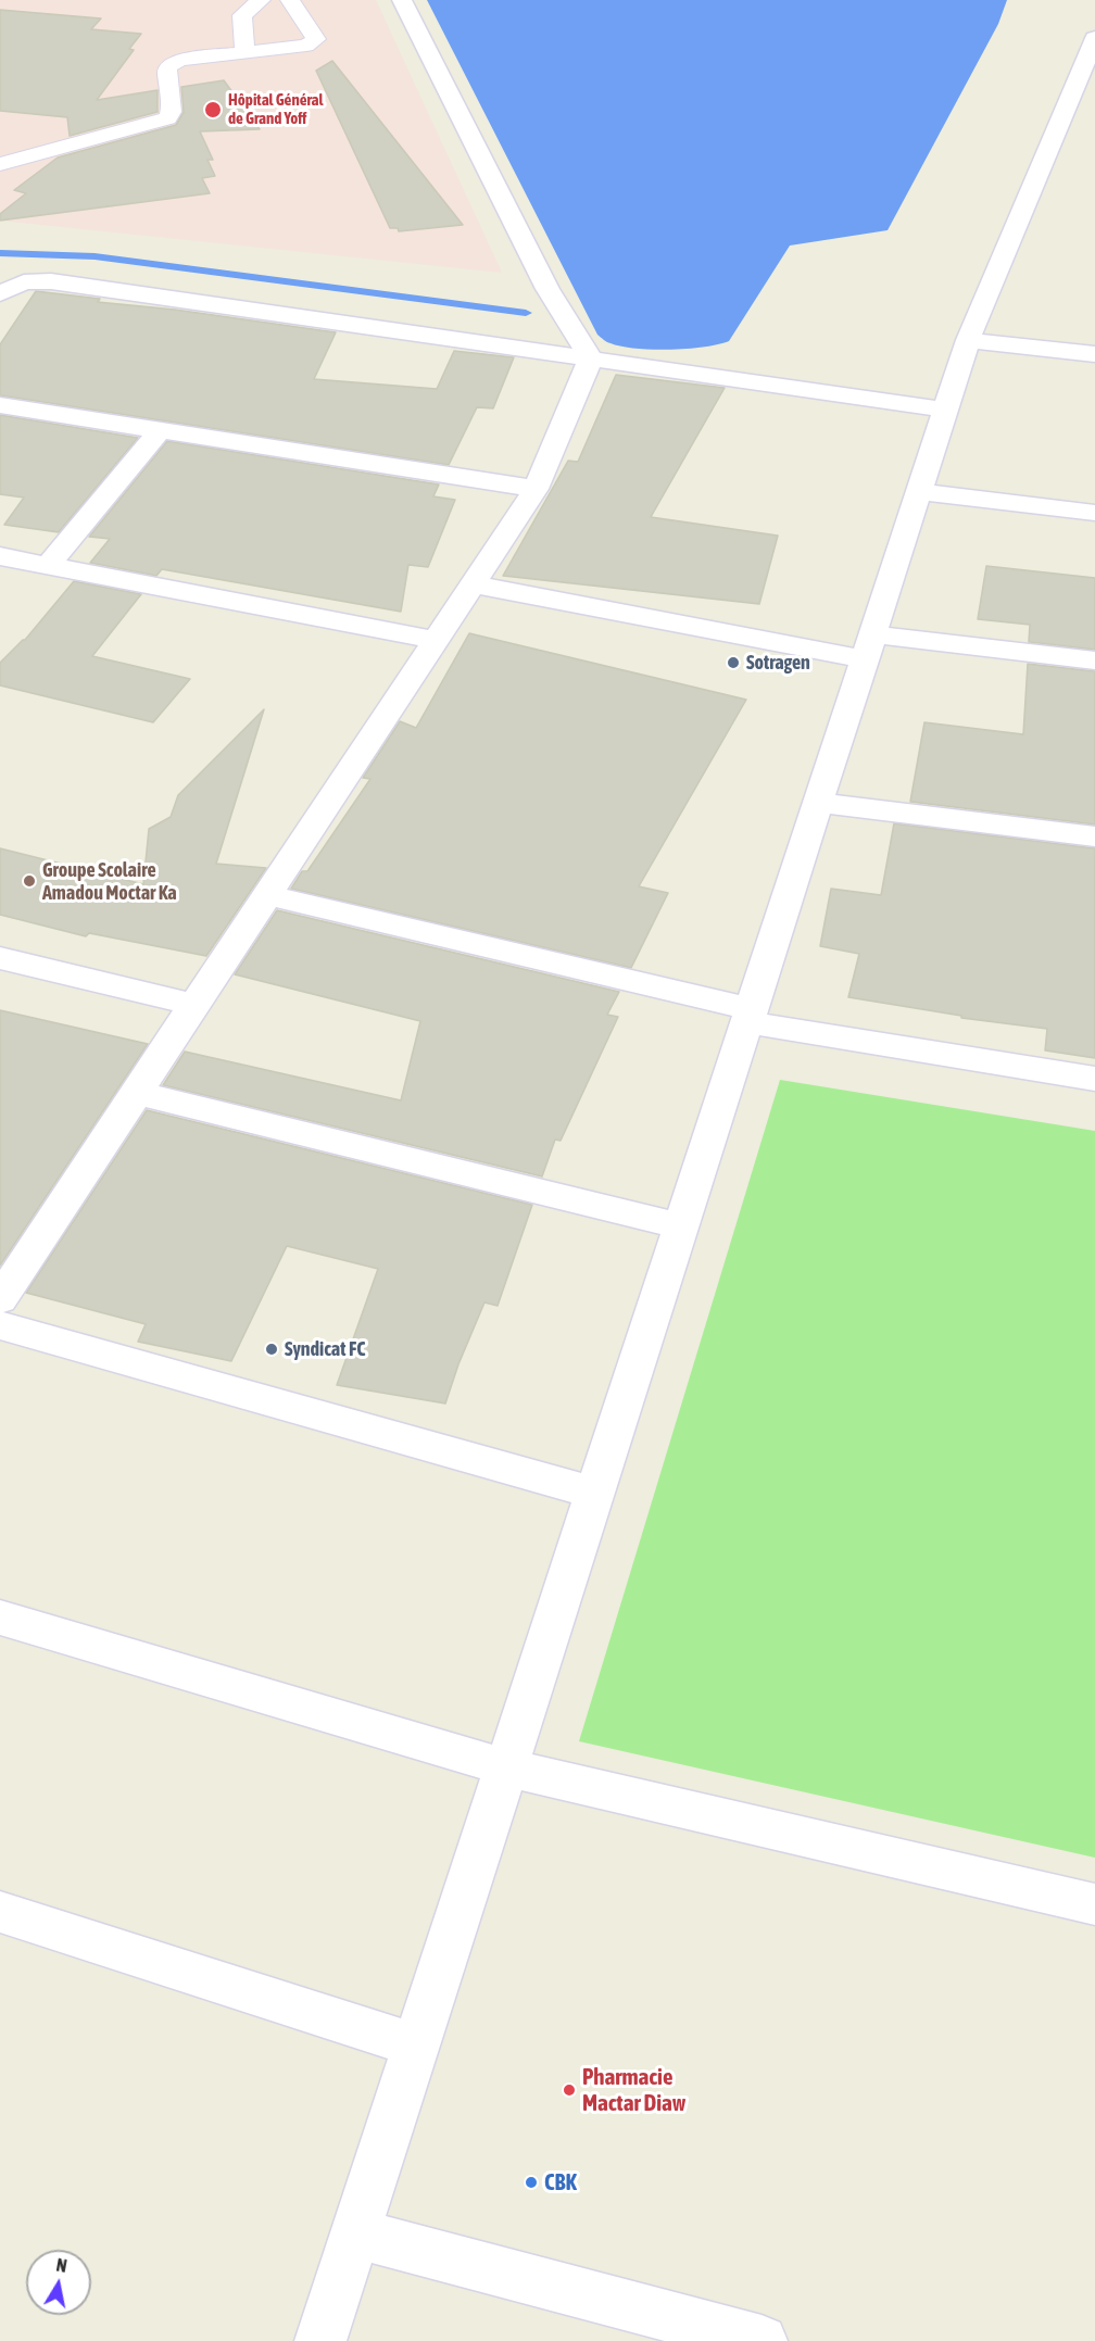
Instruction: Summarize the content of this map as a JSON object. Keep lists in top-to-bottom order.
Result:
{
  "places": [
    "Hôpital Général de Grand Yoff",
    "Sotragen",
    "Groupe Scolaire Amadou Moctar Ka",
    "Syndicat FC",
    "Pharmacie Mactar Diaw",
    "CBK"
  ],
  "north": "top"
}
